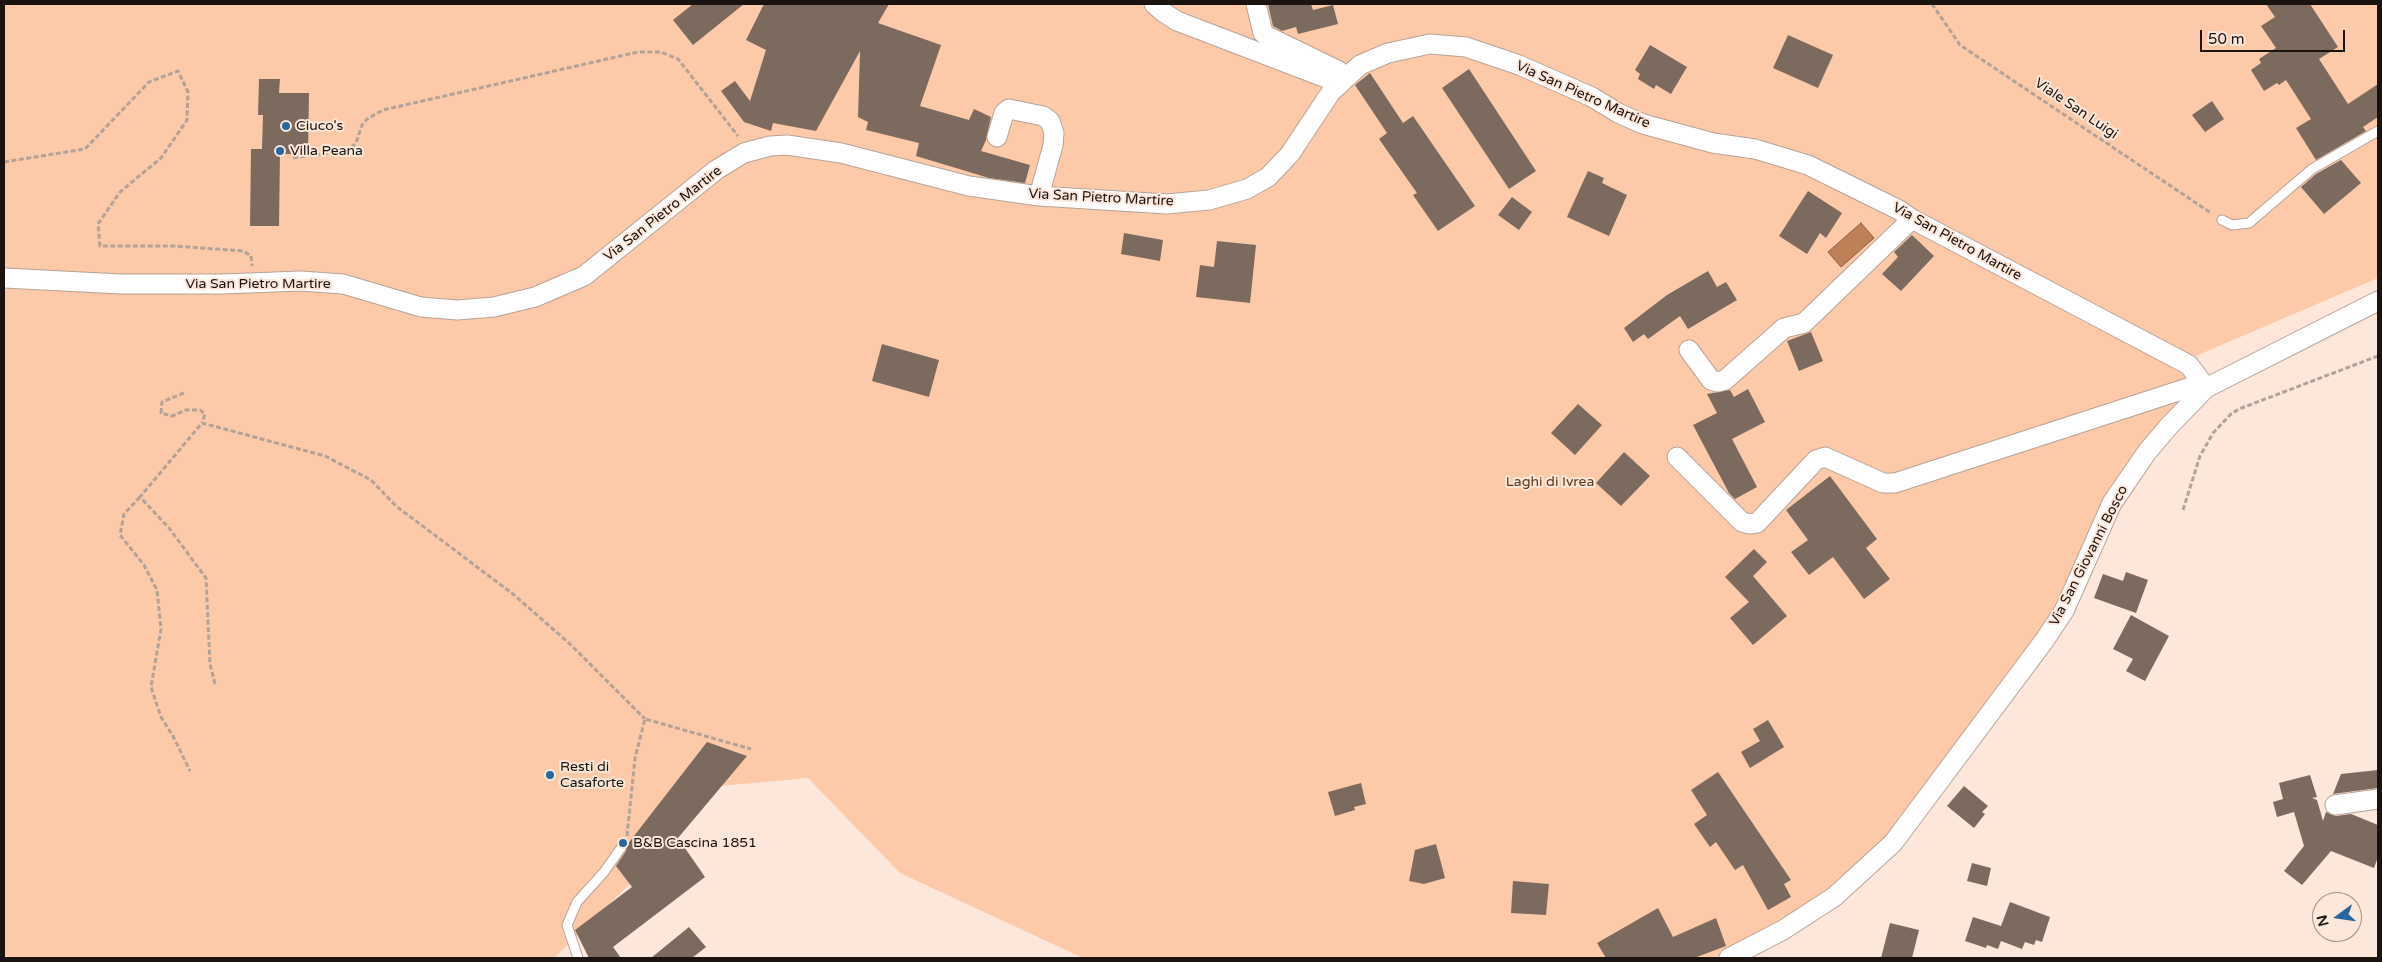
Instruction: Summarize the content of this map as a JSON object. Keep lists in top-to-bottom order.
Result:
{
  "streets": {
    "street": ["Via San Pietro Martire", "Via San Giovanni Bosco"],
    "path": ["Viale San Luigi"]
  },
  "crossings": [
    ["Via San Pietro Martire", "Via San Giovanni Bosco"]
  ],
  "parks": ["Laghi di Ivrea"],
  "places": [
    "Ciuco's",
    "Villa Peana",
    "Resti di Casaforte",
    "B&B Cascina 1851"
  ],
  "scale_bar": "50 m",
  "north": "left"
}
